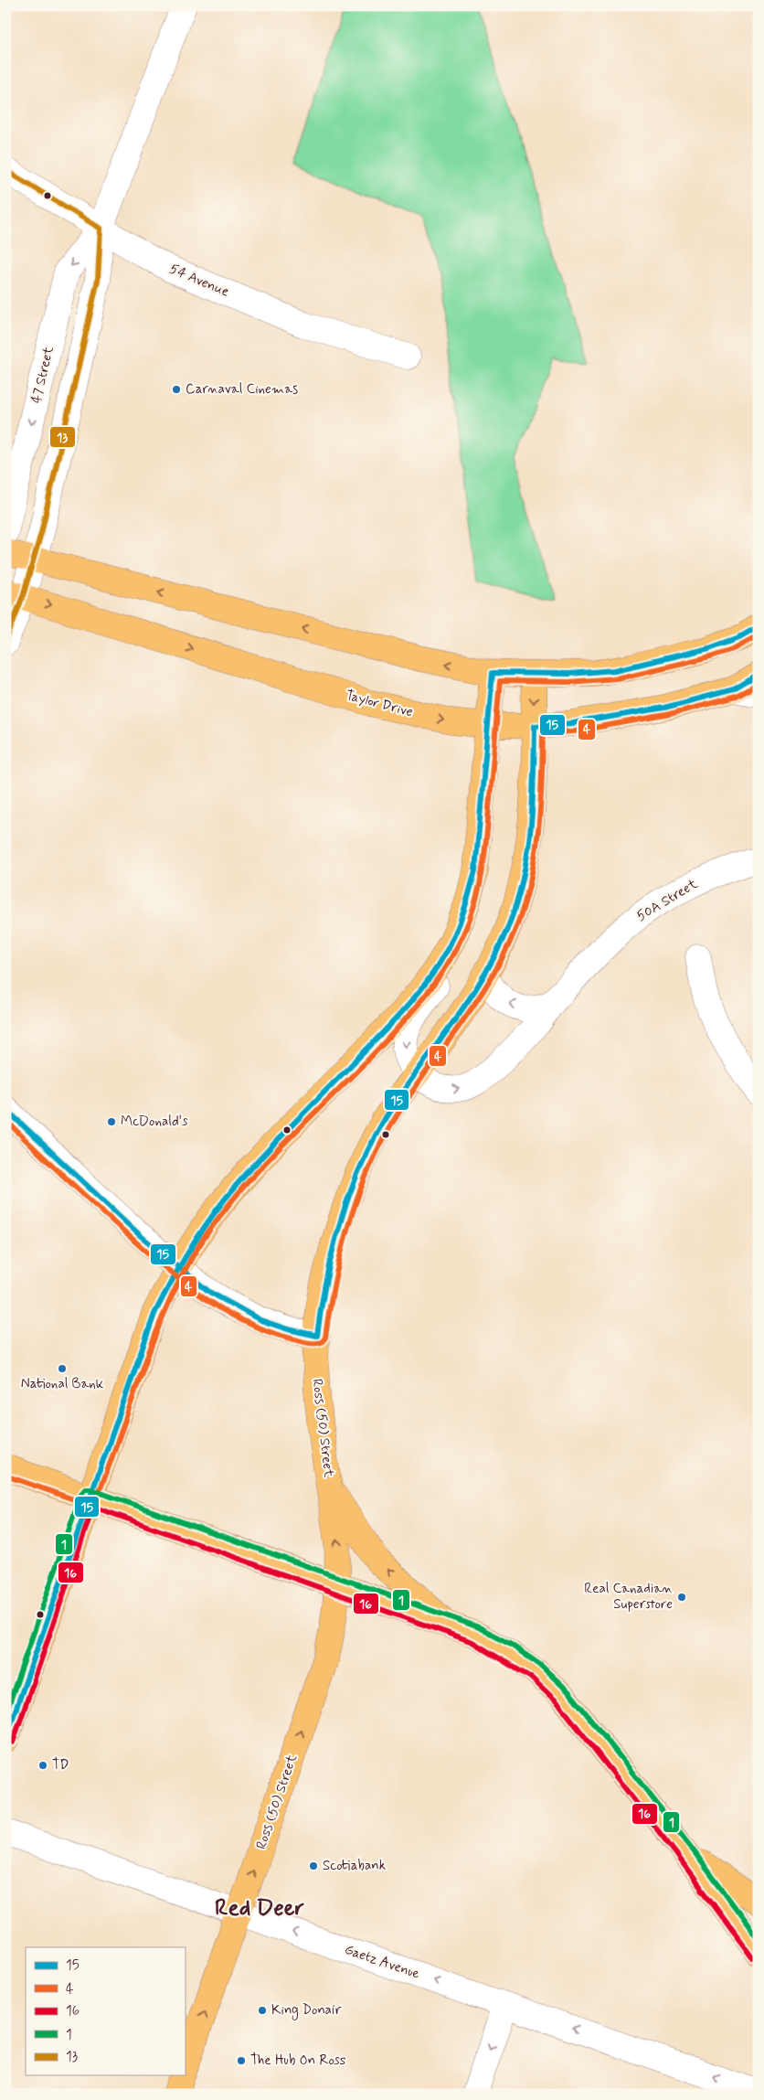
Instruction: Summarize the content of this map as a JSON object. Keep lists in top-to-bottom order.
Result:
{
  "streets": {
    "main road": ["Taylor Drive", "Ross (50) Street"],
    "street": [
      "54 Avenue",
      "47 Street",
      "50A Street",
      "Gaetz Avenue"
    ]
  },
  "crossings": [
    ["54 Avenue", "47 Street"],
    ["47 Street", "Taylor Drive"],
    ["Taylor Drive", "Ross (50) Street"],
    ["50A Street", "Ross (50) Street"],
    ["Ross (50) Street", "Gaetz Avenue"]
  ],
  "one_way": ["50A Street", "Ross (50) Street", "Gaetz Avenue"],
  "districts": ["Red Deer"],
  "places": [
    "Carnaval Cinemas",
    "McDonald's",
    "National Bank",
    "Real Canadian Superstore",
    "TD",
    "Scotiabank",
    "King Donair",
    "The Hub On Ross"
  ],
  "lines": [
    "transit line 13",
    "transit line 15",
    "transit line 4",
    "transit line 1",
    "transit line 16"
  ],
  "legend": [
    "15",
    "4",
    "16",
    "1",
    "13"
  ]
}
